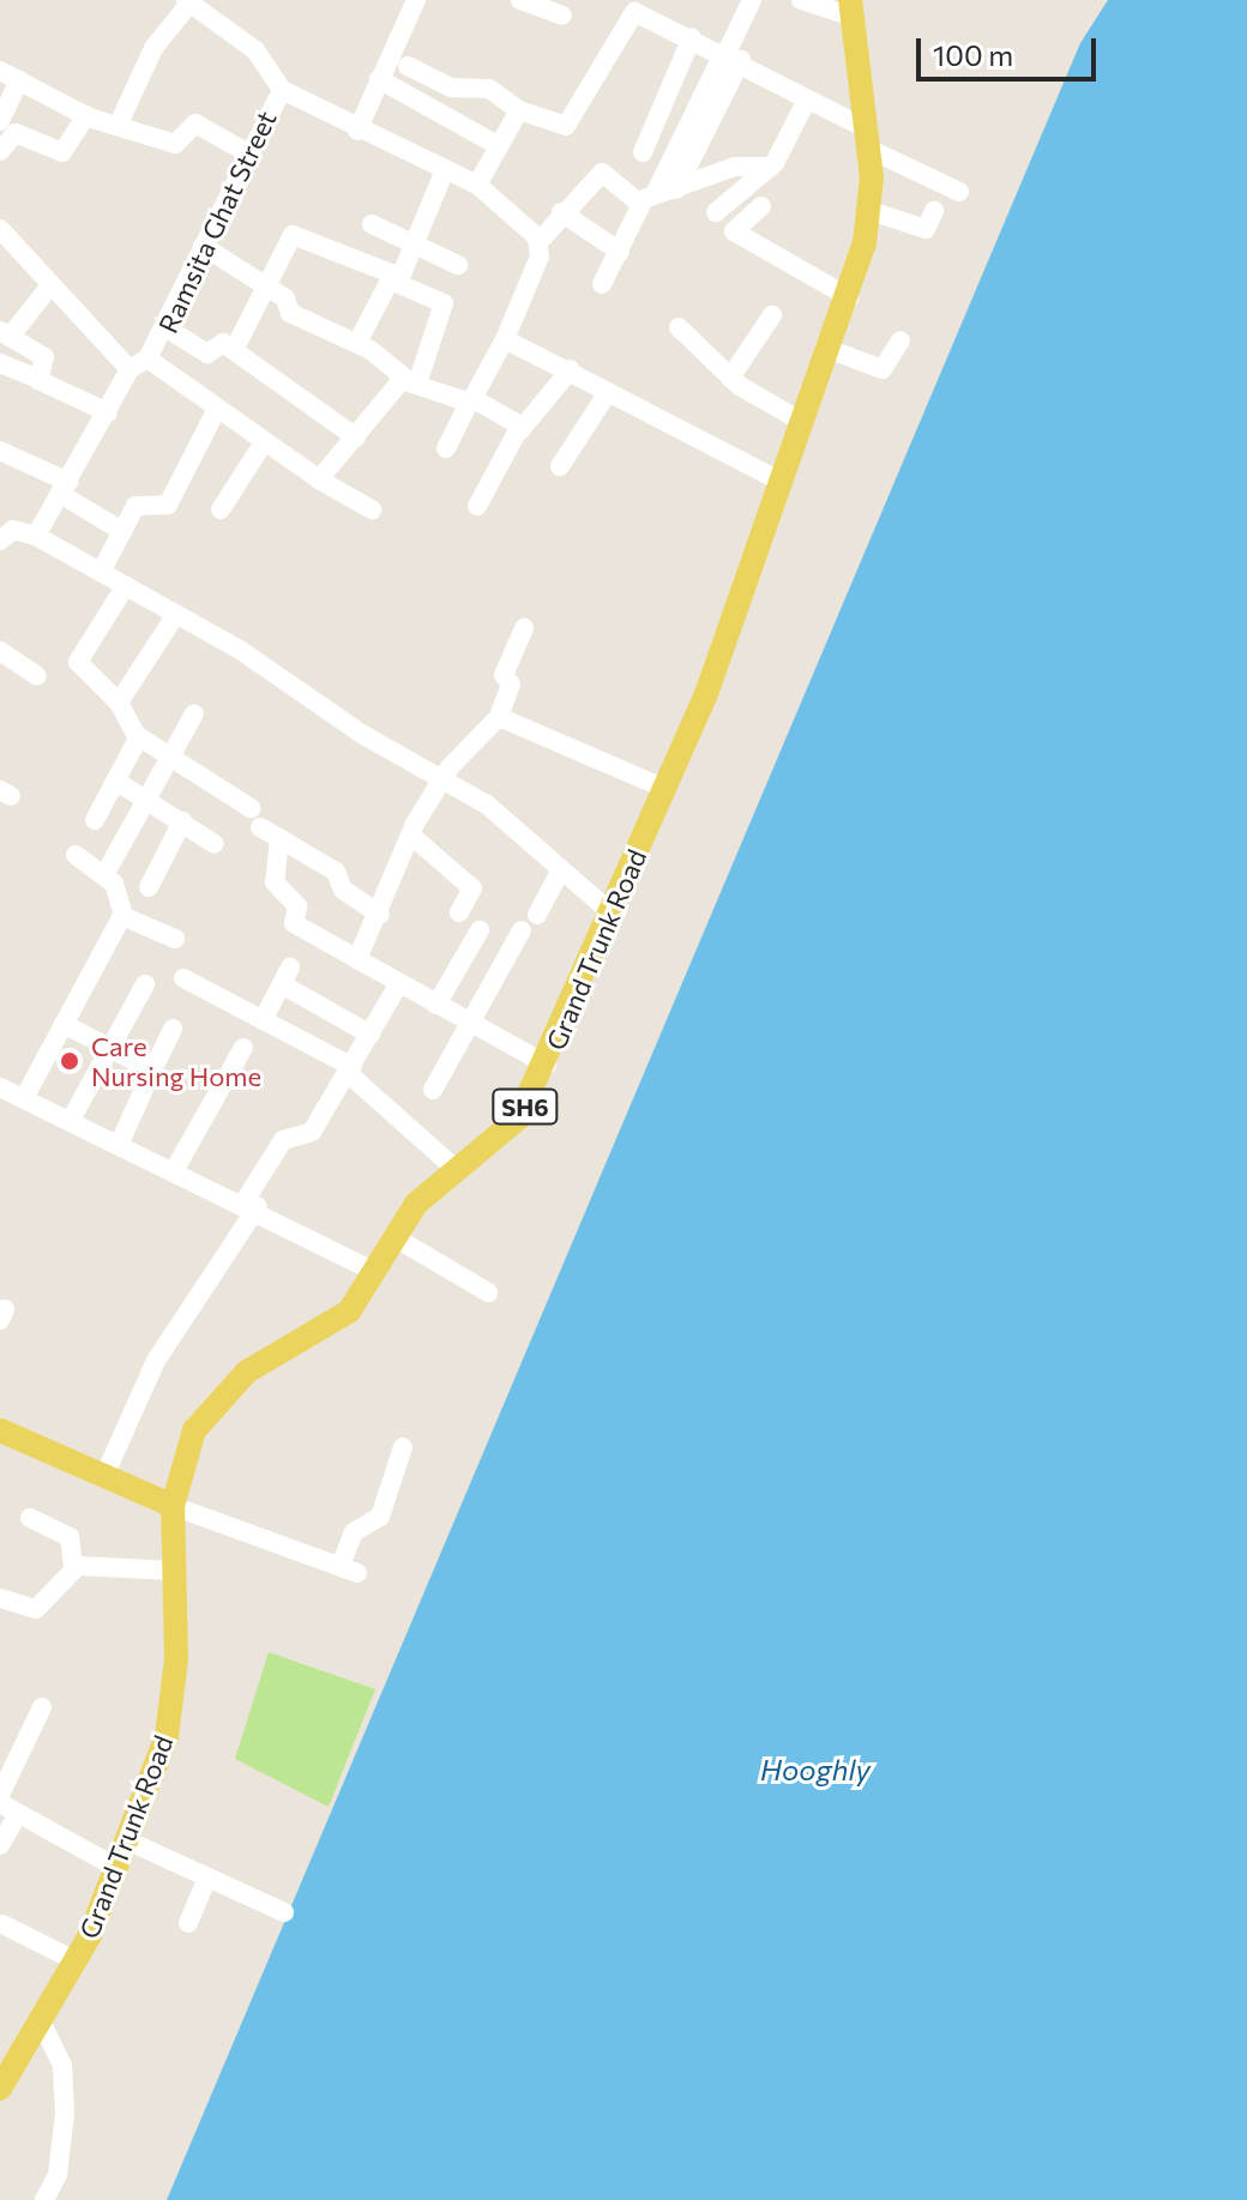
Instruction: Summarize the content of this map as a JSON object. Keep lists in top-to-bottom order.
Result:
{
  "streets": {
    "main road": ["Grand Trunk Road", "SH6"],
    "street": ["Ramsita Ghat Street"]
  },
  "water": ["Hooghly"],
  "places": ["Care Nursing Home"],
  "scale_bar": "100 m"
}
